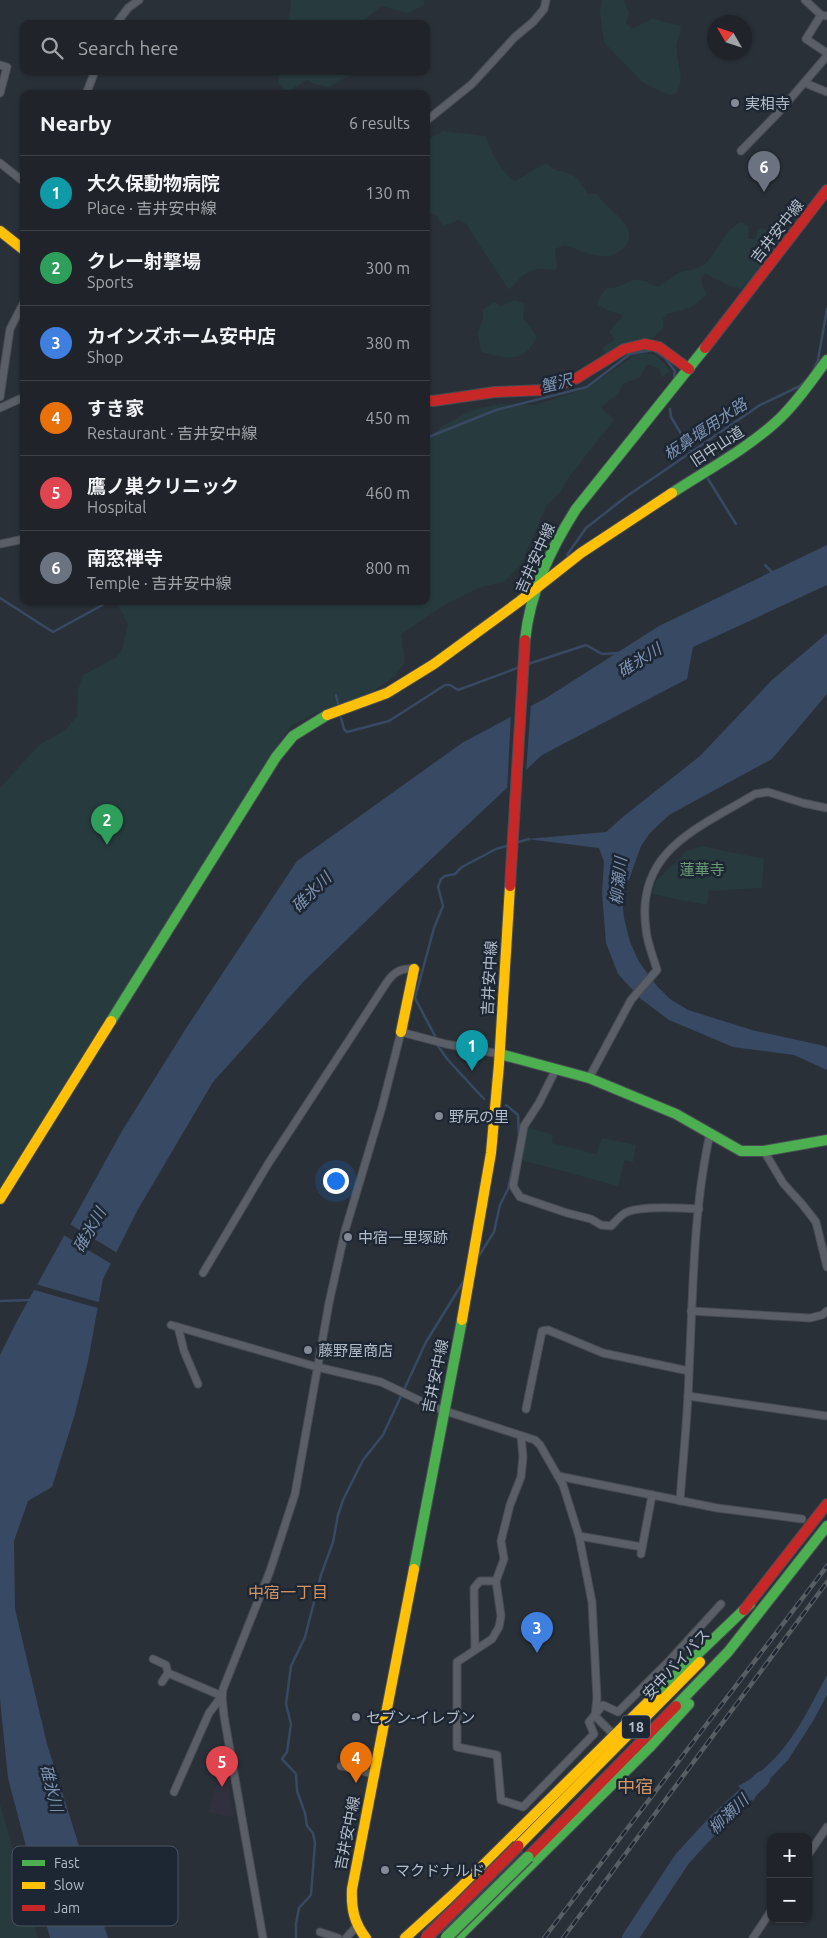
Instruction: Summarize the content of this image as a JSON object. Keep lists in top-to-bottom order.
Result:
{
  "streets": {
    "main road": [
      "吉井安中線",
      "旧中山道",
      "安中バイパス",
      "18"
    ]
  },
  "crossings": [
    ["吉井安中線", "旧中山道"]
  ],
  "districts": ["中宿一丁目", "中宿"],
  "water": [
    "蟹沢",
    "板鼻堰用水路",
    "碓氷川",
    "柳瀬川"
  ],
  "parks": ["蓮華寺"],
  "places": [
    "実相寺",
    "野尻の里",
    "中宿一里塚跡",
    "藤野屋商店",
    "セブン-イレブン",
    "マクドナルド"
  ],
  "legend": ["Fast", "Slow", "Jam"],
  "north": "top left",
  "page": {
    "search": "Search here",
    "heading": ["Nearby", "6 results"],
    "pins": [
      "6",
      "2",
      "1",
      "3",
      "4",
      "5"
    ],
    "list": [
      {
        "mark": "1",
        "name": "大久保動物病院",
        "note": "Place · 吉井安中線",
        "value": "130 m"
      },
      {
        "mark": "2",
        "name": "クレー射撃場",
        "note": "Sports",
        "value": "300 m"
      },
      {
        "mark": "3",
        "name": "カインズホーム安中店",
        "note": "Shop",
        "value": "380 m"
      },
      {
        "mark": "4",
        "name": "すき家",
        "note": "Restaurant · 吉井安中線",
        "value": "450 m"
      },
      {
        "mark": "5",
        "name": "鷹ノ巣クリニック",
        "note": "Hospital",
        "value": "460 m"
      },
      {
        "mark": "6",
        "name": "南窓禅寺",
        "note": "Temple · 吉井安中線",
        "value": "800 m"
      }
    ],
    "map_buttons": ["+", "−"]
  }
}
